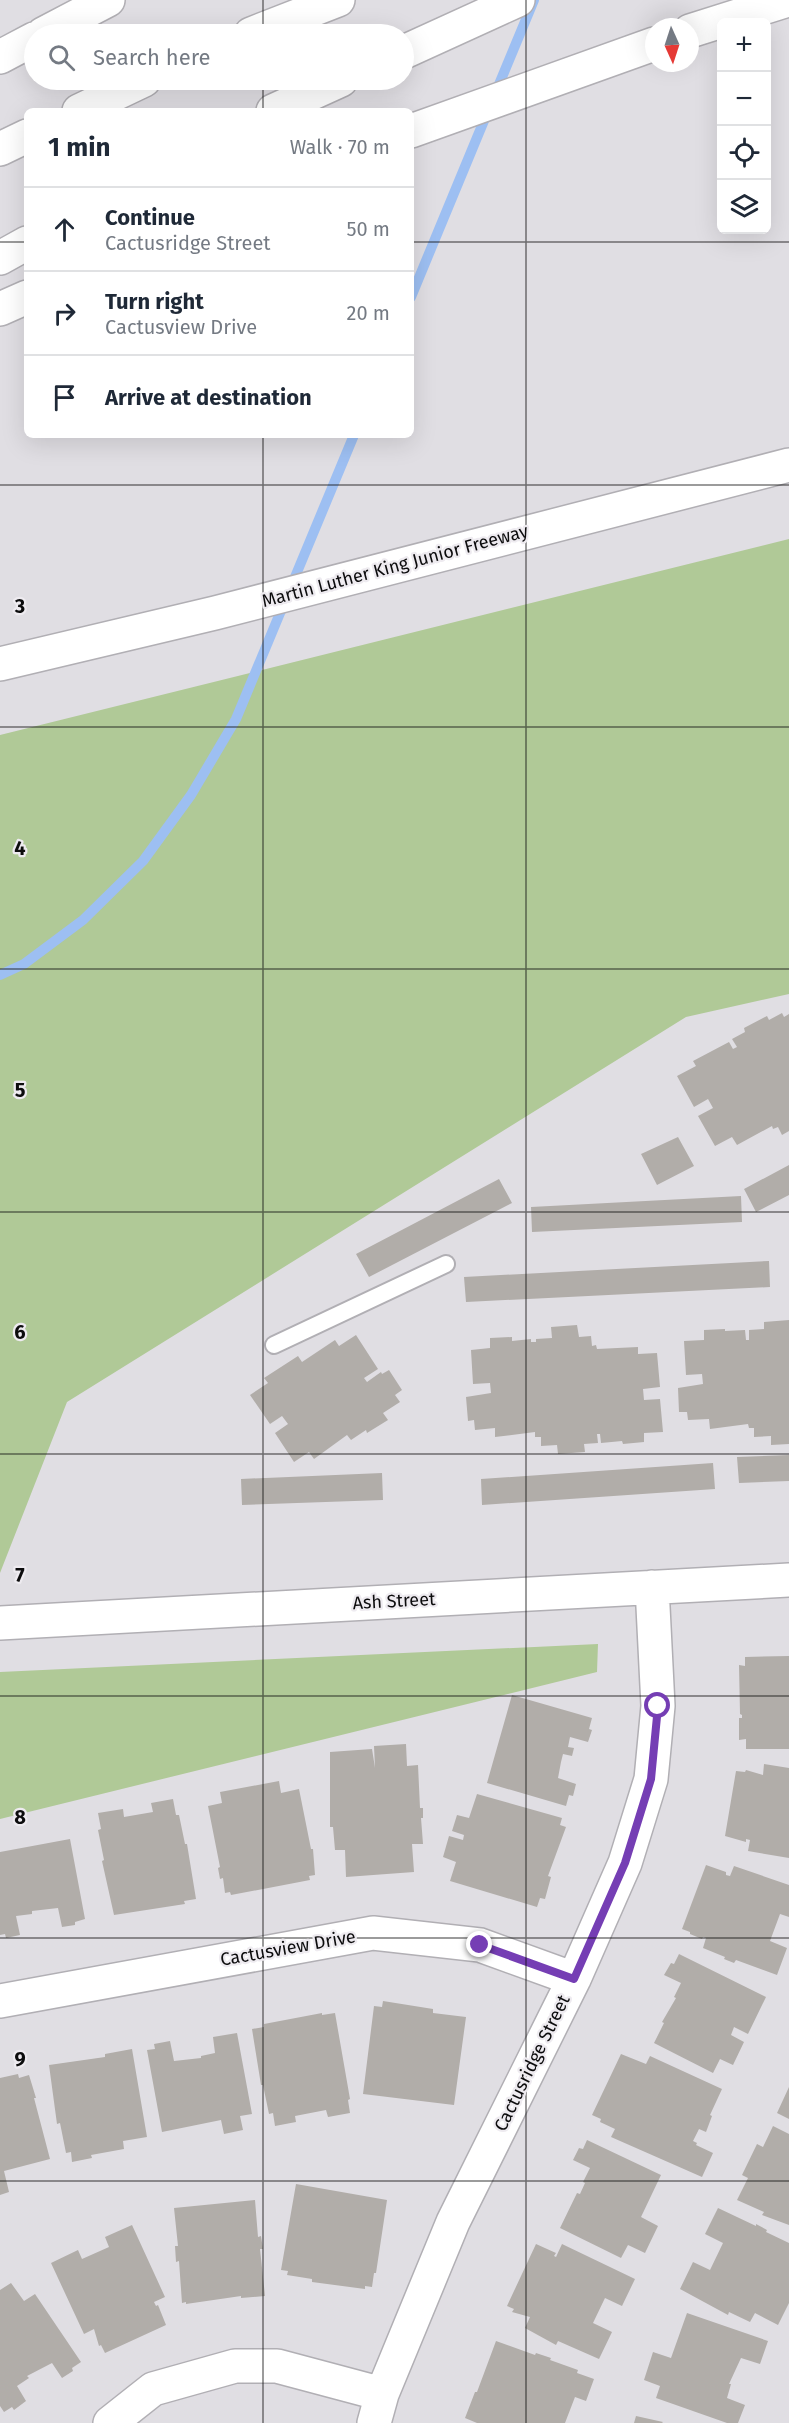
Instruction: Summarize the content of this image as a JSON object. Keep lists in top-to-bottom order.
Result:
{
  "streets": {
    "main road": [
      "Martin Luther King Junior Freeway",
      "Ash Street",
      "Cactusview Drive",
      "Cactusridge Street"
    ]
  },
  "crossings": [
    ["Ash Street", "Cactusridge Street"],
    ["Cactusview Drive", "Cactusridge Street"]
  ],
  "north": "bottom",
  "page": {
    "map_buttons": ["+", "−"],
    "search": "Search here",
    "heading": ["1 min", "Walk · 70 m"],
    "list": [
      ["Continue", "Cactusridge Street", "50 m"],
      ["Turn right", "Cactusview Drive", "20 m"],
      "Arrive at destination"
    ]
  },
  "grid": {
    "rows": [
      "3",
      "4",
      "5",
      "6",
      "7",
      "8",
      "9"
    ]
  }
}
